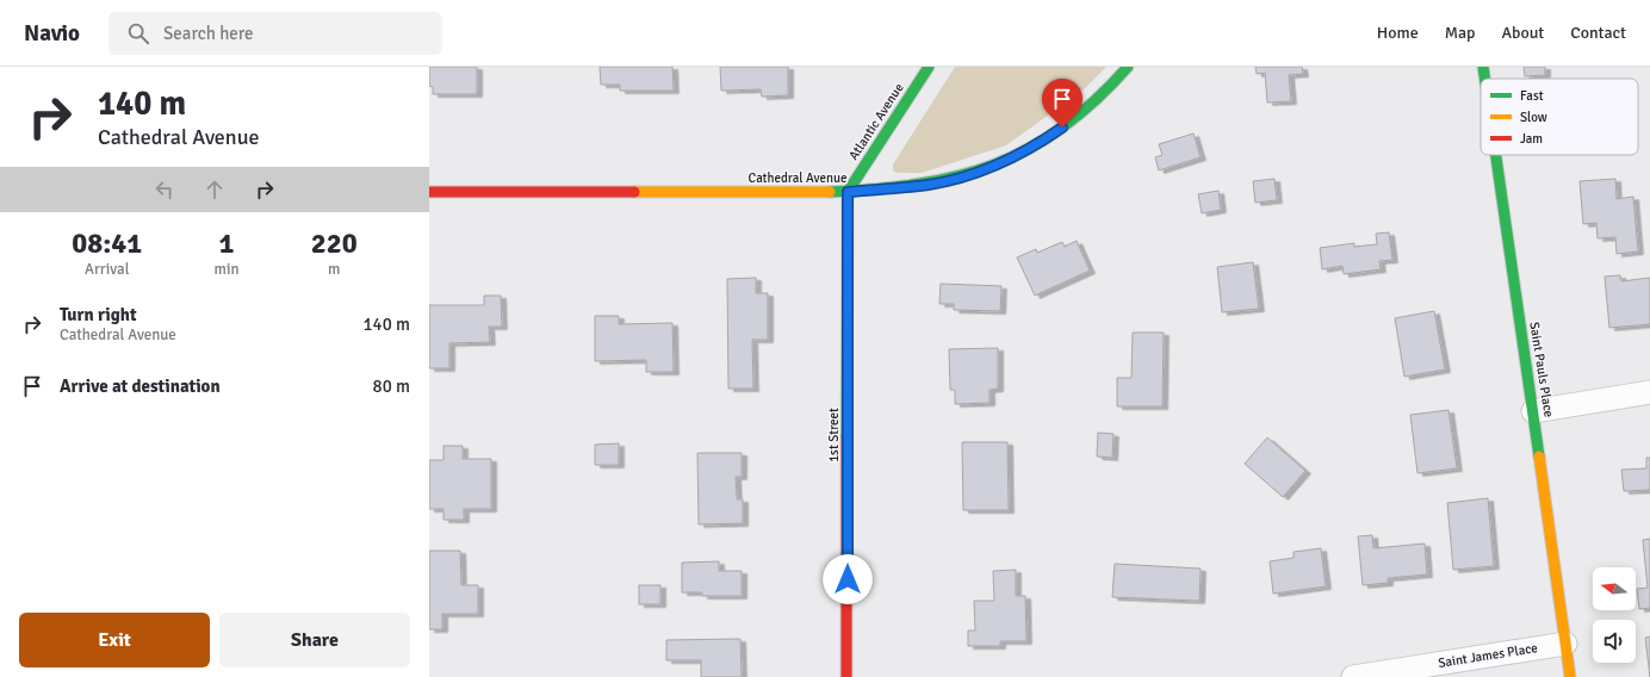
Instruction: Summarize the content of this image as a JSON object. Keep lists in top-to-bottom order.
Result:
{
  "streets": {
    "street": [
      "Atlantic Avenue",
      "Cathedral Avenue",
      "Saint Pauls Place",
      "1st Street",
      "Saint James Place"
    ]
  },
  "crossings": [
    ["Atlantic Avenue", "Cathedral Avenue"],
    ["Atlantic Avenue", "1st Street"],
    ["Cathedral Avenue", "1st Street"],
    ["Saint Pauls Place", "Saint James Place"]
  ],
  "legend": ["Fast", "Slow", "Jam"],
  "north": "left",
  "page": {
    "header": "Navio",
    "search": "Search here",
    "nav": [
      "Home",
      "Map",
      "About",
      "Contact"
    ],
    "turn": ["140 m", "Cathedral Avenue"],
    "eta": [
      "08:41",
      "Arrival",
      "1",
      "min",
      "220",
      "m"
    ],
    "list": [
      {
        "name": "Turn right",
        "note": "Cathedral Avenue",
        "value": "140 m"
      },
      {
        "name": "Arrive at destination",
        "value": "80 m"
      }
    ],
    "buttons": ["Exit", "Share"]
  }
}
